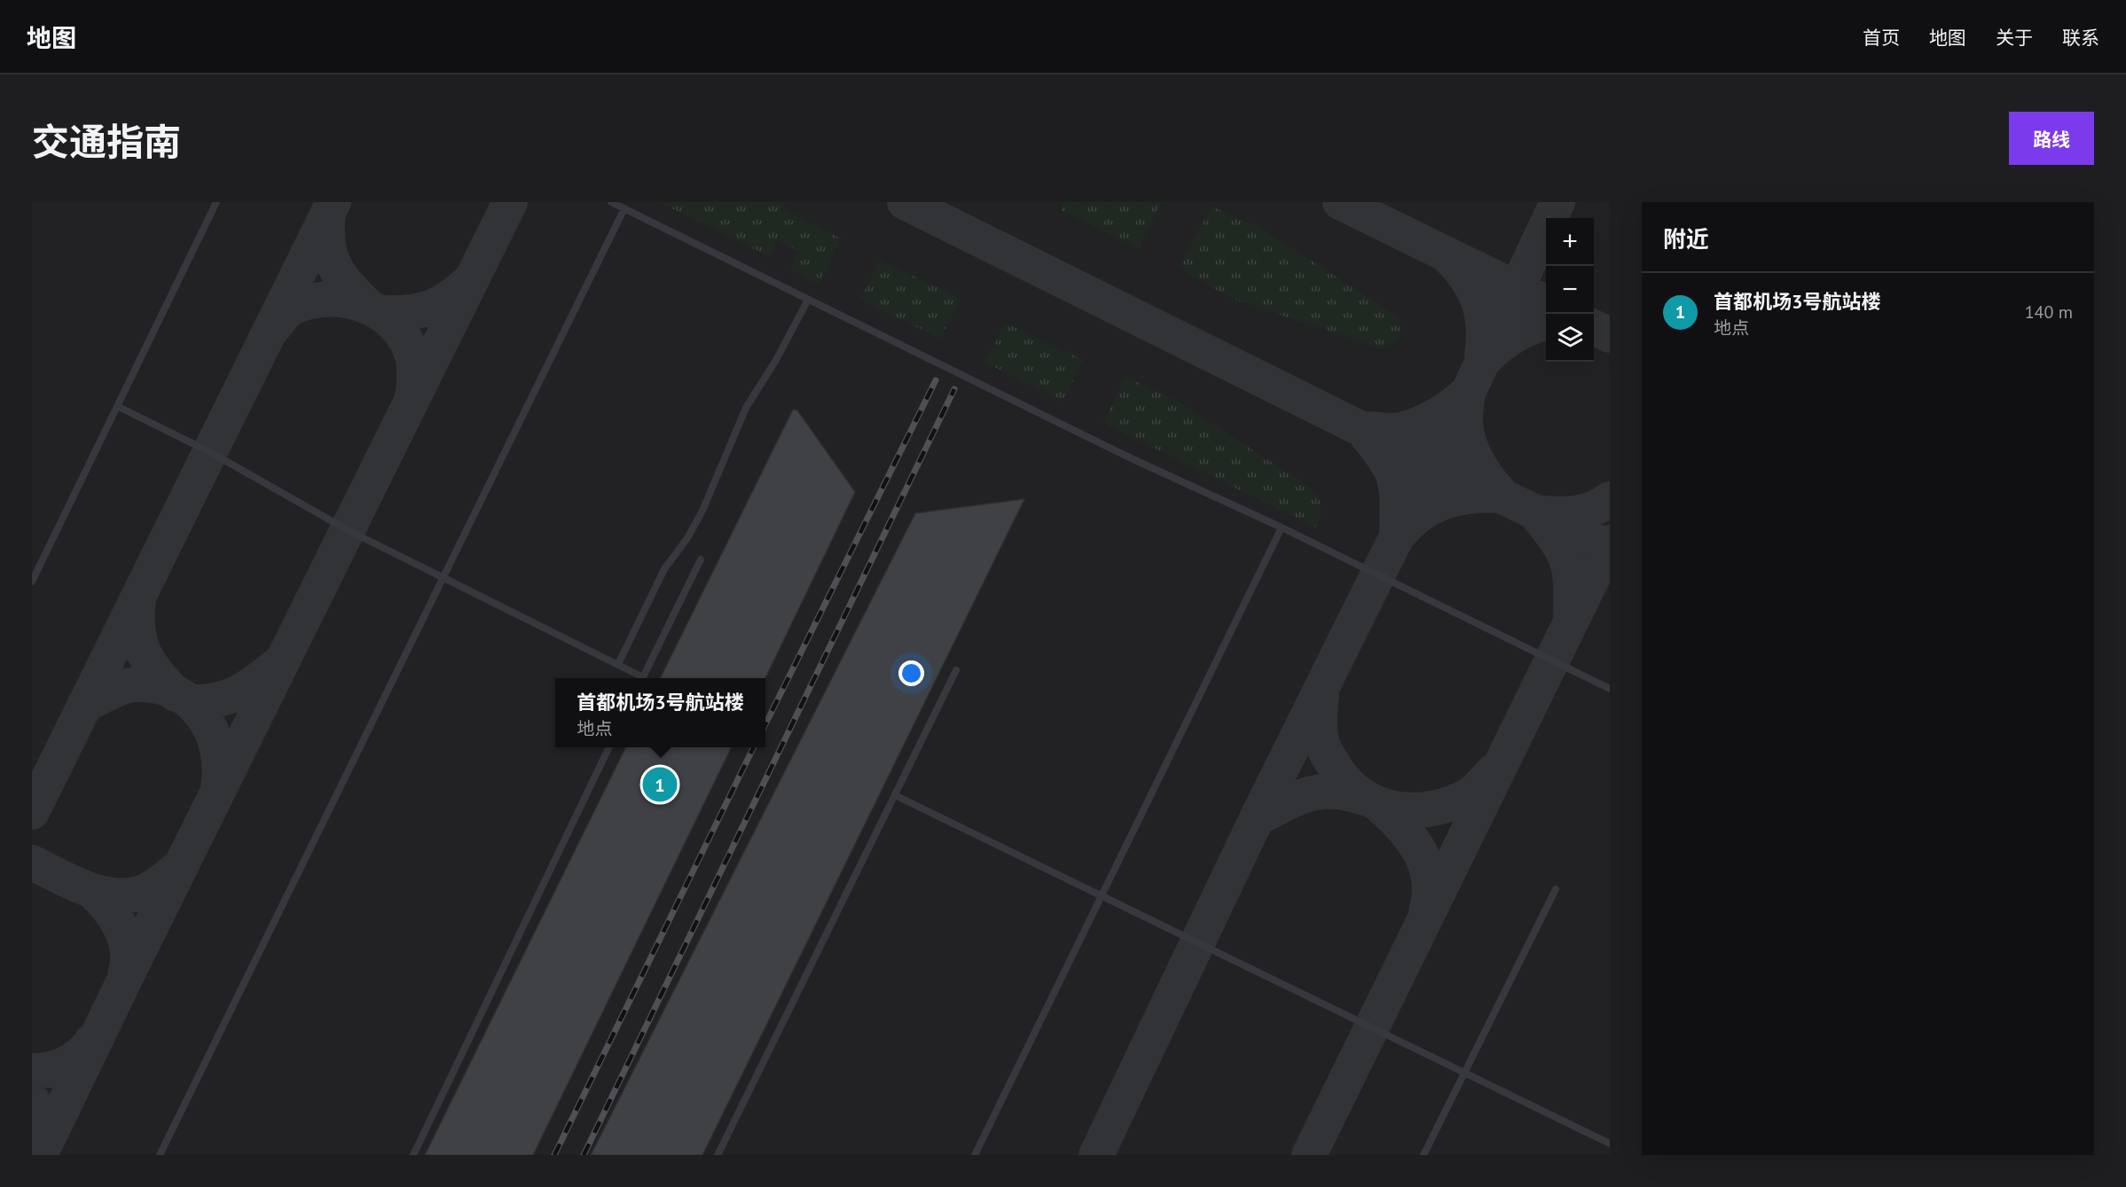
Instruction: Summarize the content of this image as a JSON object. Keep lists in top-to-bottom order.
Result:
{
  "page": {
    "header": "地图",
    "nav": [
      "首页",
      "地图",
      "关于",
      "联系"
    ],
    "title": "交通指南",
    "buttons": "路线",
    "heading": "附近",
    "map_buttons": ["+", "−"],
    "list": [
      {
        "mark": "1",
        "name": "首都机场3号航站楼",
        "note": "地点",
        "value": "140 m"
      }
    ],
    "popup": ["首都机场3号航站楼", "地点"],
    "pins": "1"
  }
}
